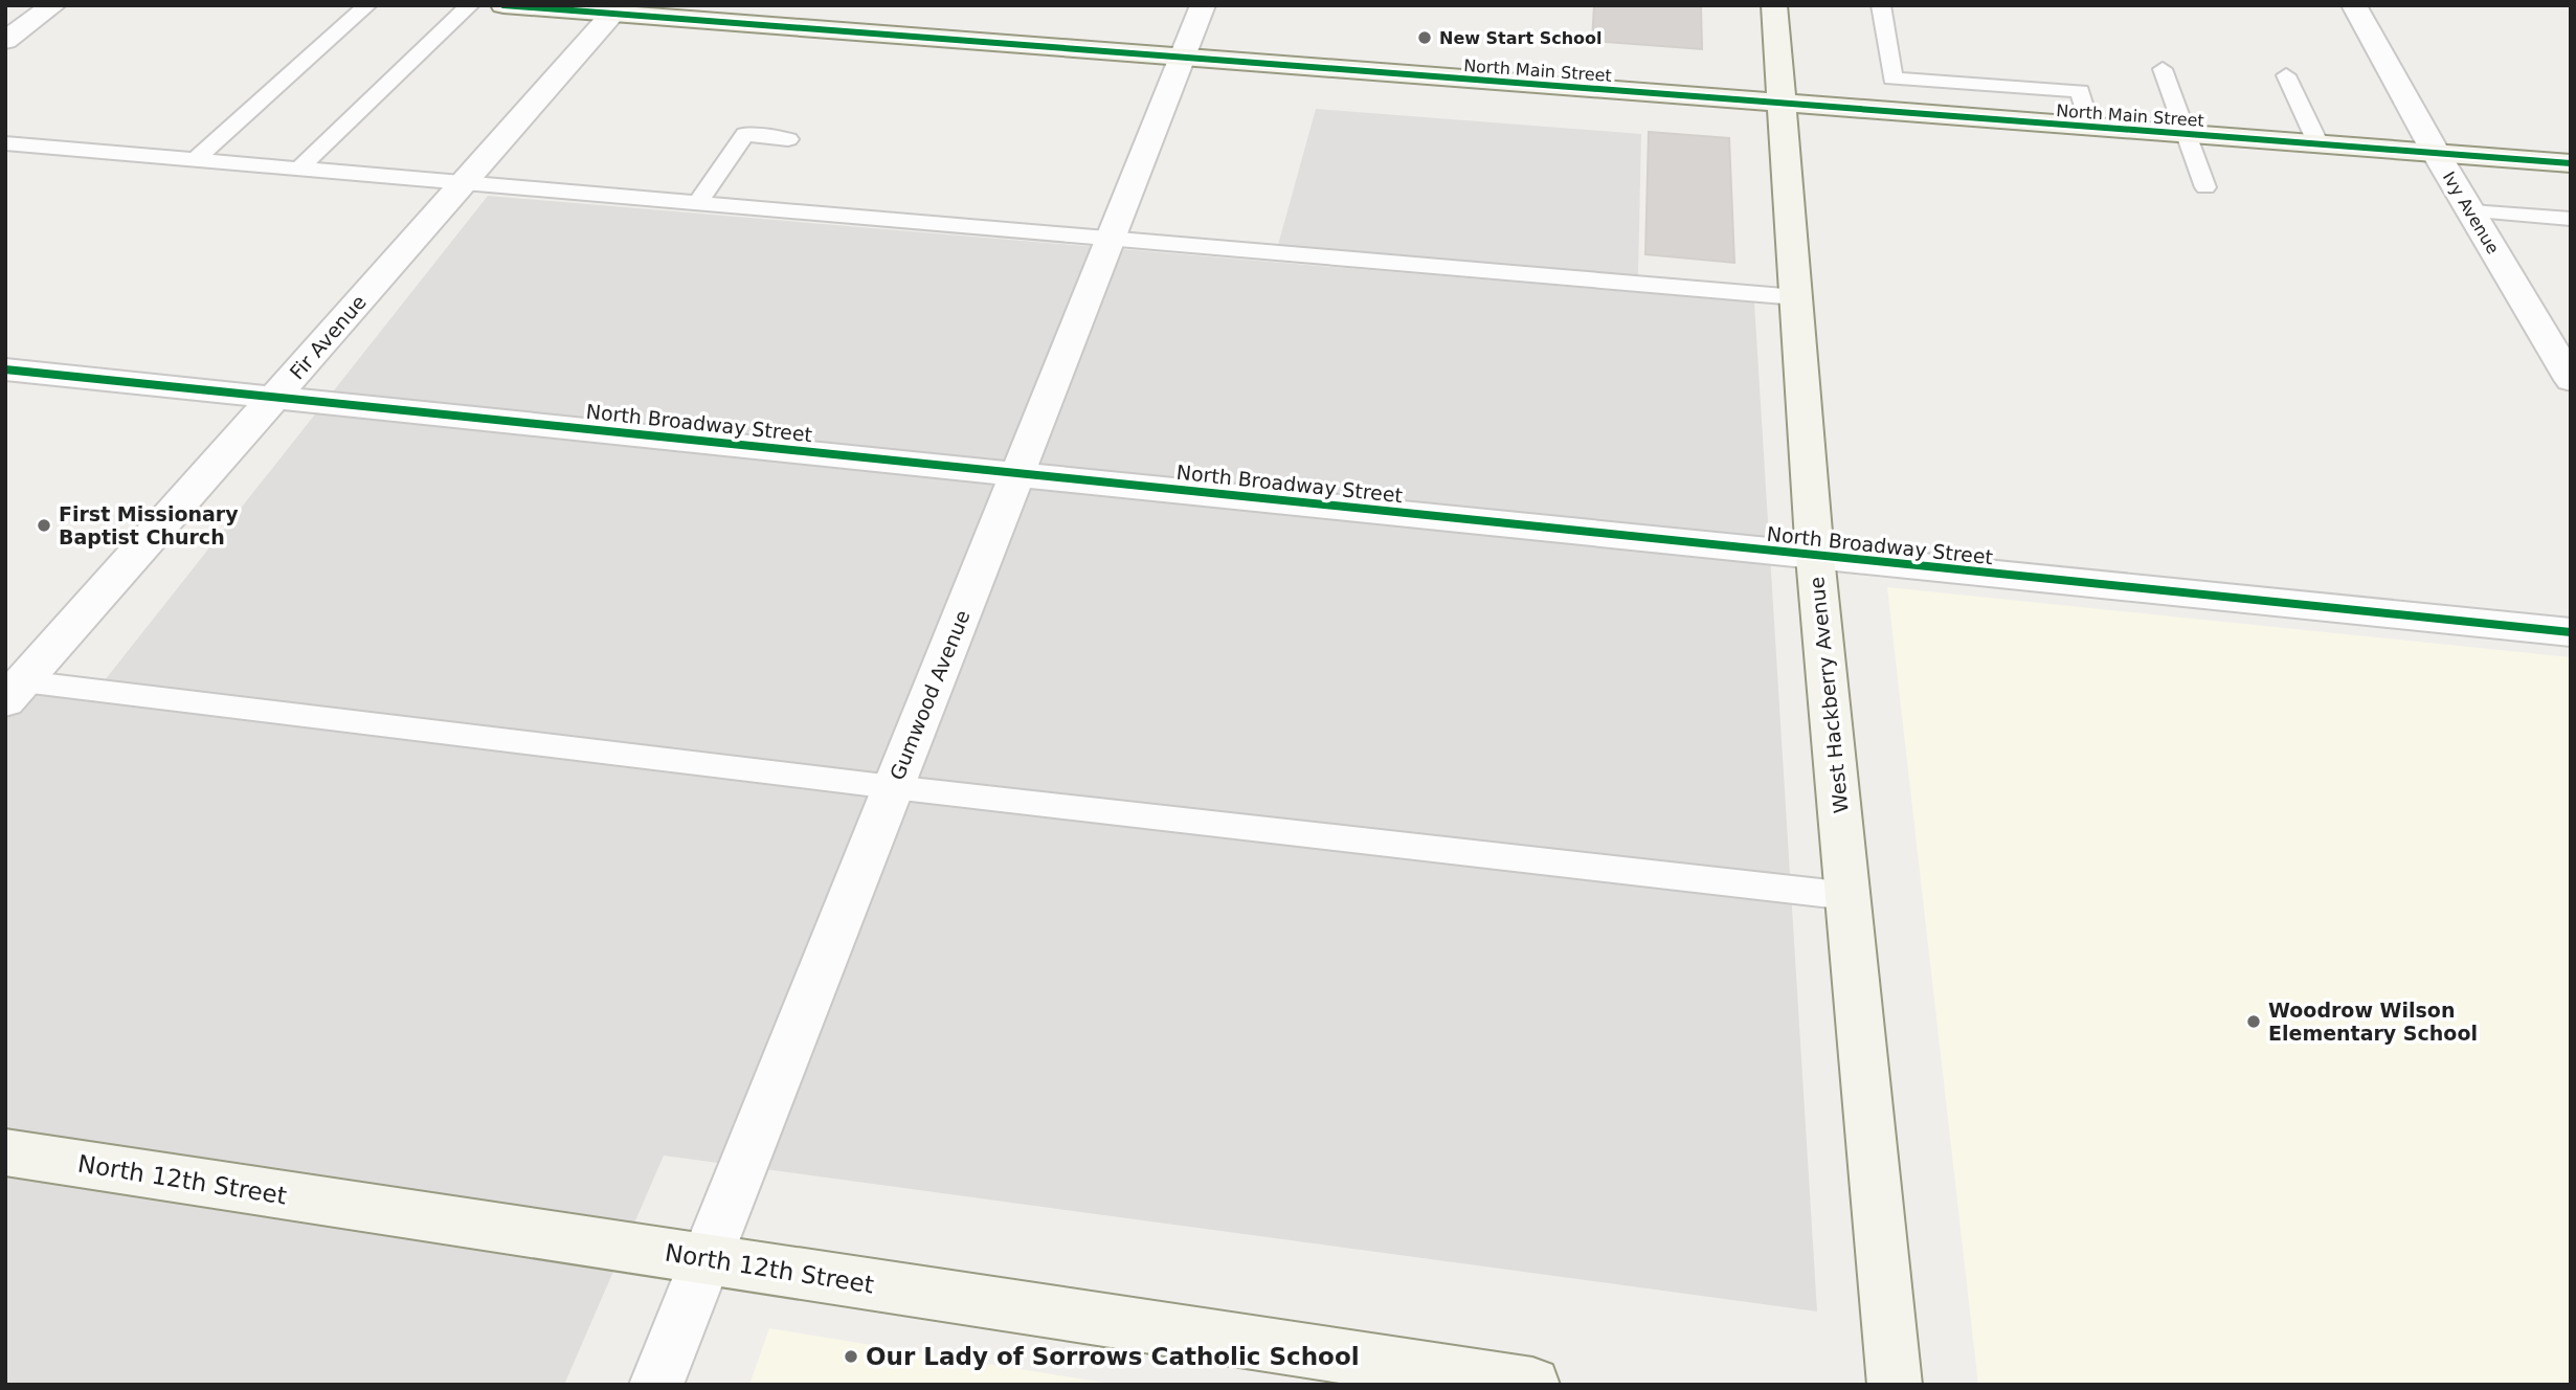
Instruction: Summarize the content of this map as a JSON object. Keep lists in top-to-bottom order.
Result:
{
  "streets": {
    "street": [
      "North Main Street",
      "Ivy Avenue",
      "Fir Avenue",
      "North Broadway Street",
      "Gumwood Avenue",
      "West Hackberry Avenue",
      "North 12th Street"
    ]
  },
  "crossings": [
    ["North Main Street", "Ivy Avenue"],
    ["North Main Street", "Fir Avenue"],
    ["North Main Street", "Gumwood Avenue"],
    ["North Main Street", "West Hackberry Avenue"],
    ["Fir Avenue", "North Broadway Street"],
    ["North Broadway Street", "Gumwood Avenue"],
    ["North Broadway Street", "West Hackberry Avenue"],
    ["Gumwood Avenue", "North 12th Street"]
  ],
  "places": [
    "New Start School",
    "First Missionary Baptist Church",
    "Woodrow Wilson Elementary School",
    "Our Lady of Sorrows Catholic School"
  ]
}
